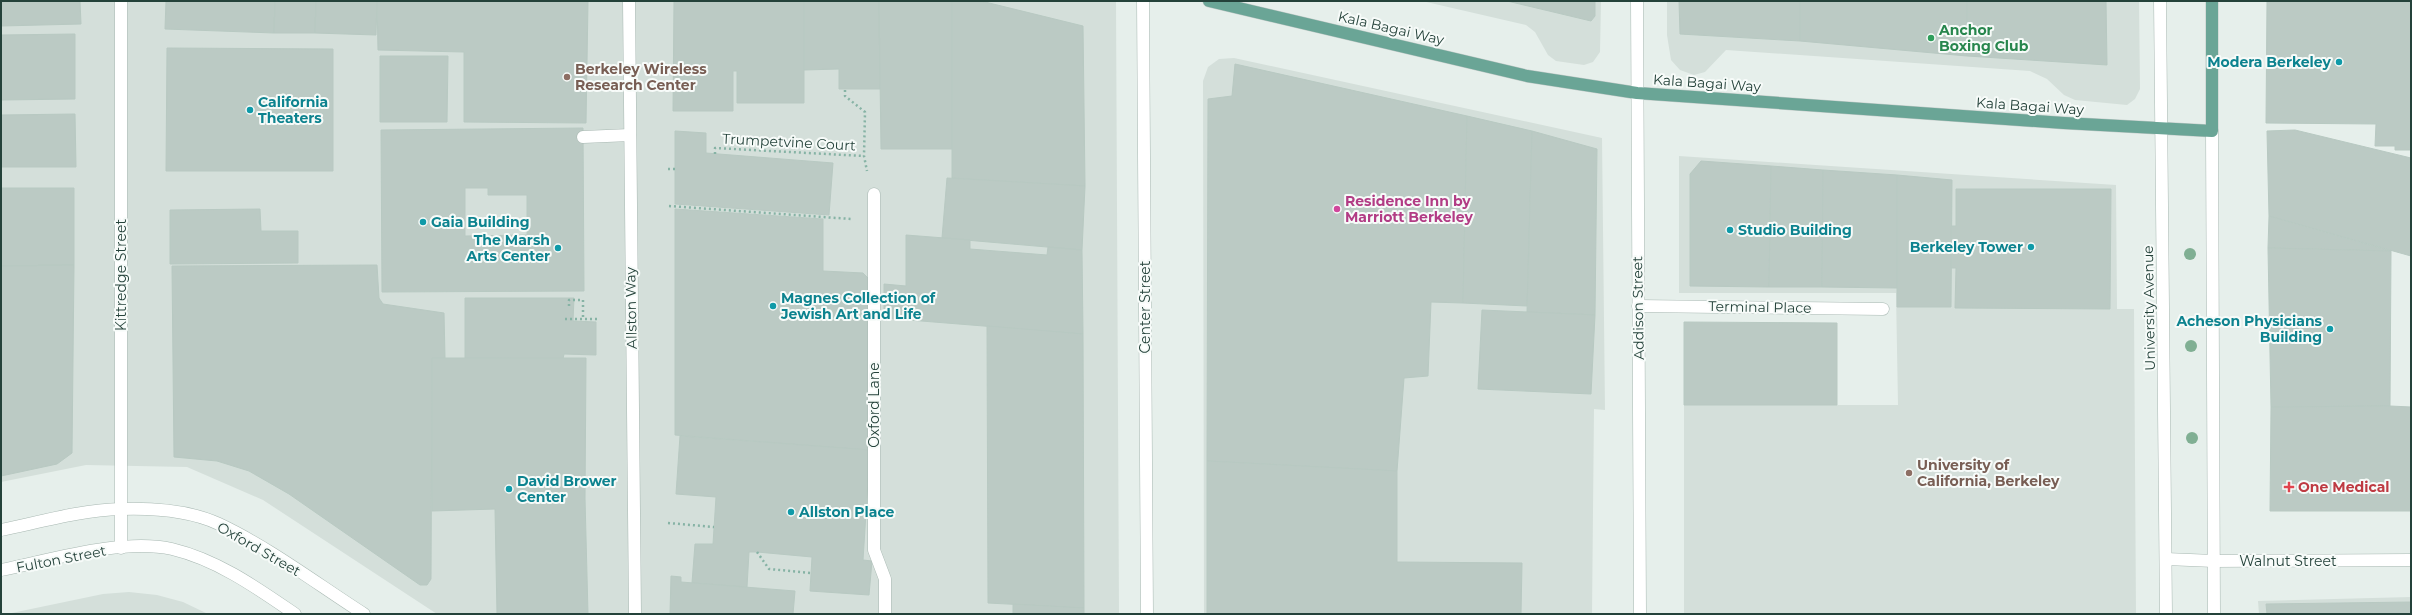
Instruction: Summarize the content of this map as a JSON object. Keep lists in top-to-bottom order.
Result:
{
  "streets": {
    "main road": ["Kala Bagai Way"],
    "street": [
      "Kittredge Street",
      "Center Street",
      "Terminal Place",
      "Allston Way",
      "Addison Street",
      "University Avenue",
      "Oxford Lane",
      "Oxford Street",
      "Fulton Street",
      "Walnut Street"
    ],
    "path": ["Trumpetvine Court"]
  },
  "crossings": [
    ["Kala Bagai Way", "Addison Street"],
    ["Kala Bagai Way", "University Avenue"],
    ["Kittredge Street", "Oxford Street"],
    ["Kittredge Street", "Fulton Street"],
    ["Terminal Place", "Addison Street"],
    ["University Avenue", "Walnut Street"]
  ],
  "places": {
    "other": [
      "Anchor Boxing Club",
      "Modera Berkeley",
      "Berkeley Wireless Research Center",
      "California Theaters",
      "Residence Inn by Marriott Berkeley",
      "Gaia Building",
      "Studio Building",
      "Berkeley Tower",
      "The Marsh Arts Center",
      "Magnes Collection of Jewish Art and Life",
      "Acheson Physicians Building",
      "University of California, Berkeley",
      "David Brower Center",
      "Allston Place"
    ],
    "health": ["One Medical"]
  }
}
